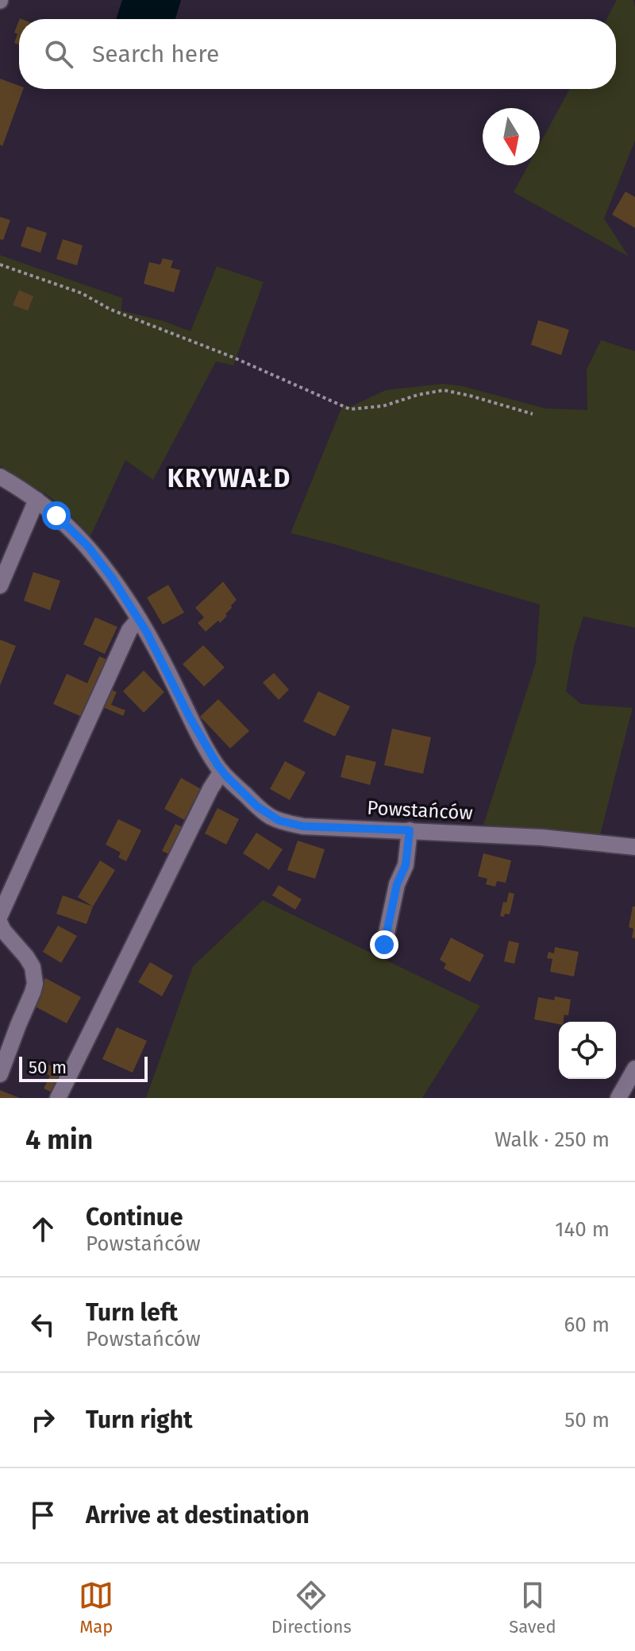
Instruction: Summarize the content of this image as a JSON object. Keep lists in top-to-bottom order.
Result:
{
  "streets": {
    "street": ["Powstańców"]
  },
  "districts": ["KRYWAŁD"],
  "scale_bar": "50 m",
  "north": "bottom",
  "page": {
    "search": "Search here",
    "scale": "50 m",
    "heading": ["4 min", "Walk · 250 m"],
    "list": [
      ["Continue", "Powstańców", "140 m"],
      ["Turn left", "Powstańców", "60 m"],
      ["Turn right", "50 m"],
      "Arrive at destination"
    ],
    "nav": ["Map", "Directions", "Saved"]
  }
}
